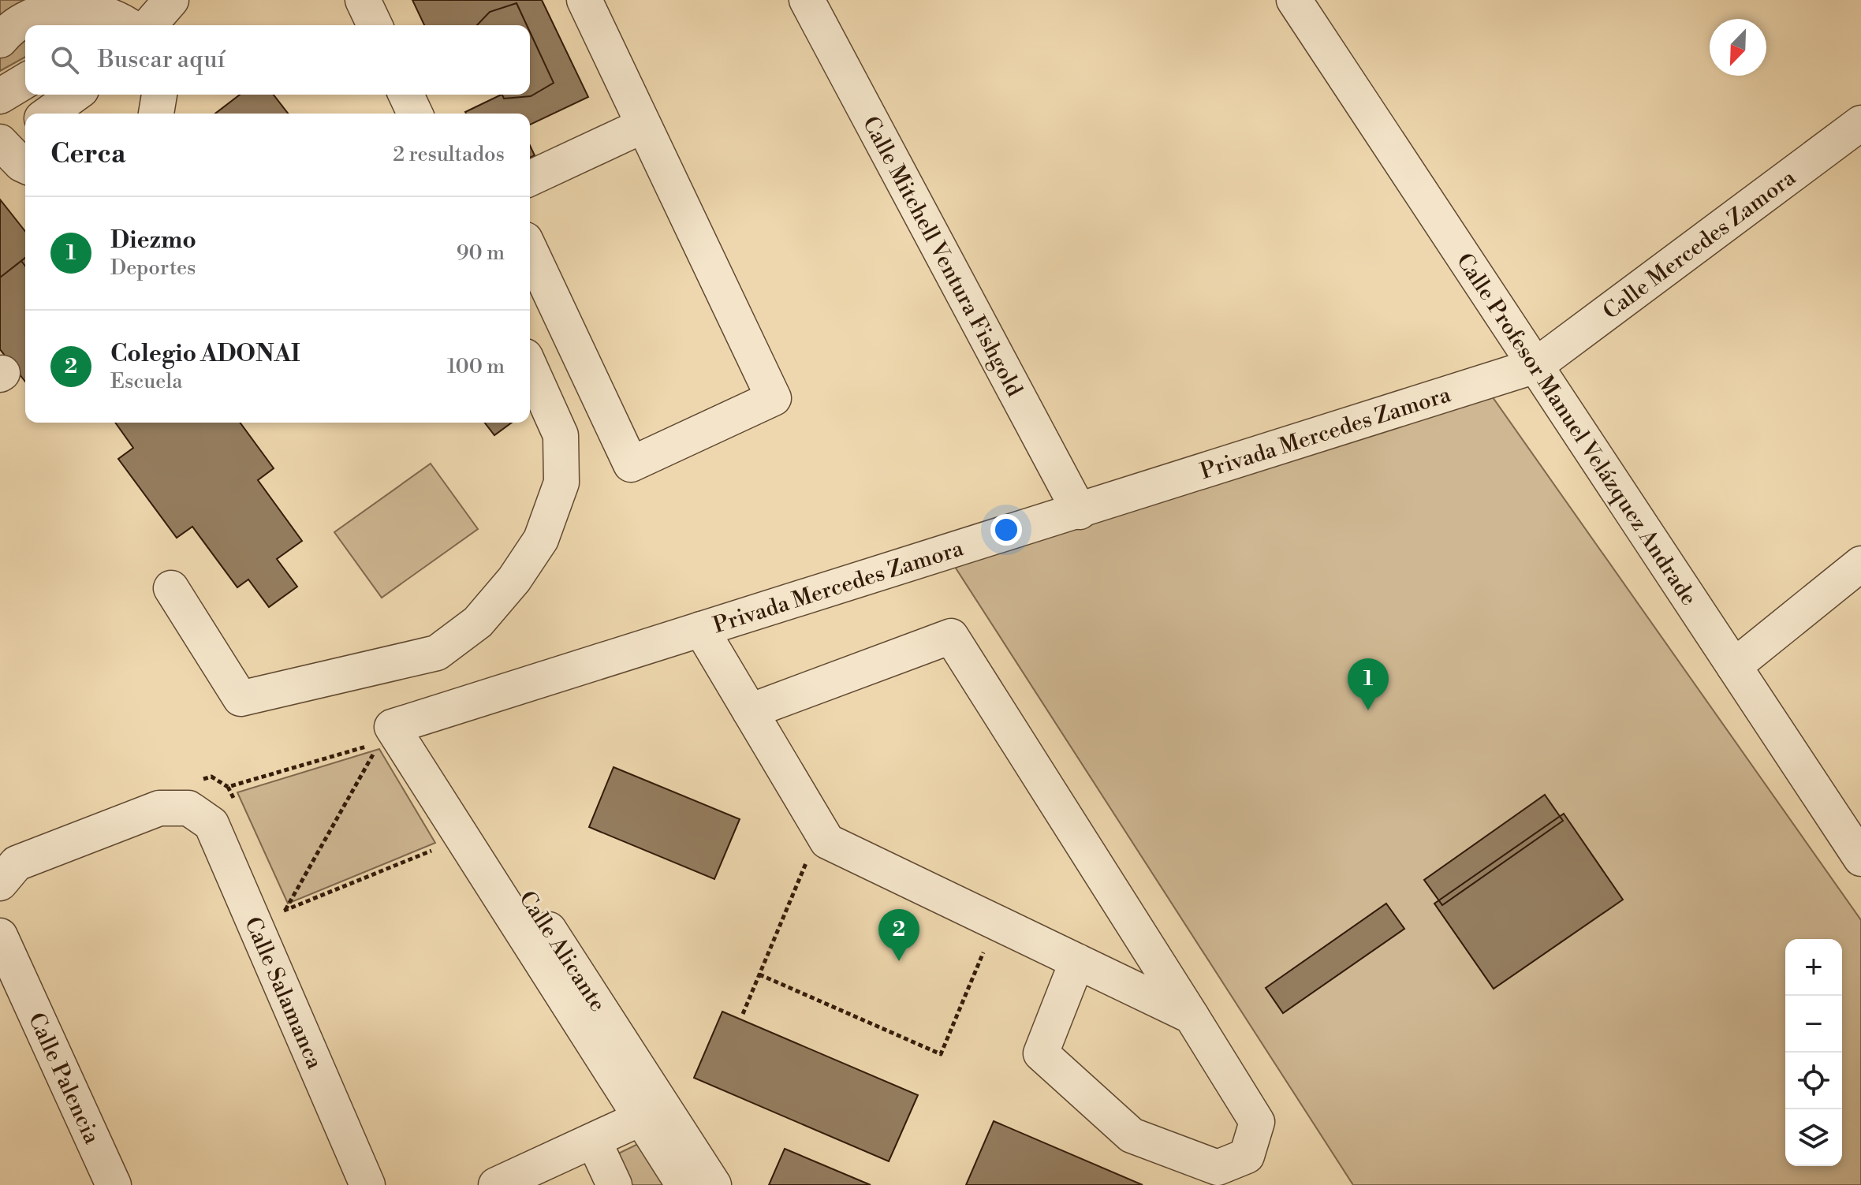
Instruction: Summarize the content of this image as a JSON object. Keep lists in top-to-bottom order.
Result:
{
  "streets": {
    "street": [
      "Calle Mercedes Zamora",
      "Calle Mitchell Ventura Fishgold",
      "Calle Profesor Manuel Velázquez Andrade",
      "Privada Mercedes Zamora",
      "Calle Alicante",
      "Calle Salamanca",
      "Calle Palencia"
    ]
  },
  "crossings": [
    ["Calle Mercedes Zamora", "Calle Profesor Manuel Velázquez Andrade"],
    ["Calle Mercedes Zamora", "Privada Mercedes Zamora"],
    ["Calle Mitchell Ventura Fishgold", "Privada Mercedes Zamora"],
    ["Calle Profesor Manuel Velázquez Andrade", "Privada Mercedes Zamora"],
    ["Privada Mercedes Zamora", "Calle Alicante"]
  ],
  "north": "bottom left",
  "page": {
    "search": "Buscar aquí",
    "heading": ["Cerca", "2 resultados"],
    "list": [
      {
        "mark": "1",
        "name": "Diezmo",
        "note": "Deportes",
        "value": "90 m"
      },
      {
        "mark": "2",
        "name": "Colegio ADONAI",
        "note": "Escuela",
        "value": "100 m"
      }
    ],
    "pins": ["1", "2"],
    "map_buttons": ["+", "−"]
  }
}
